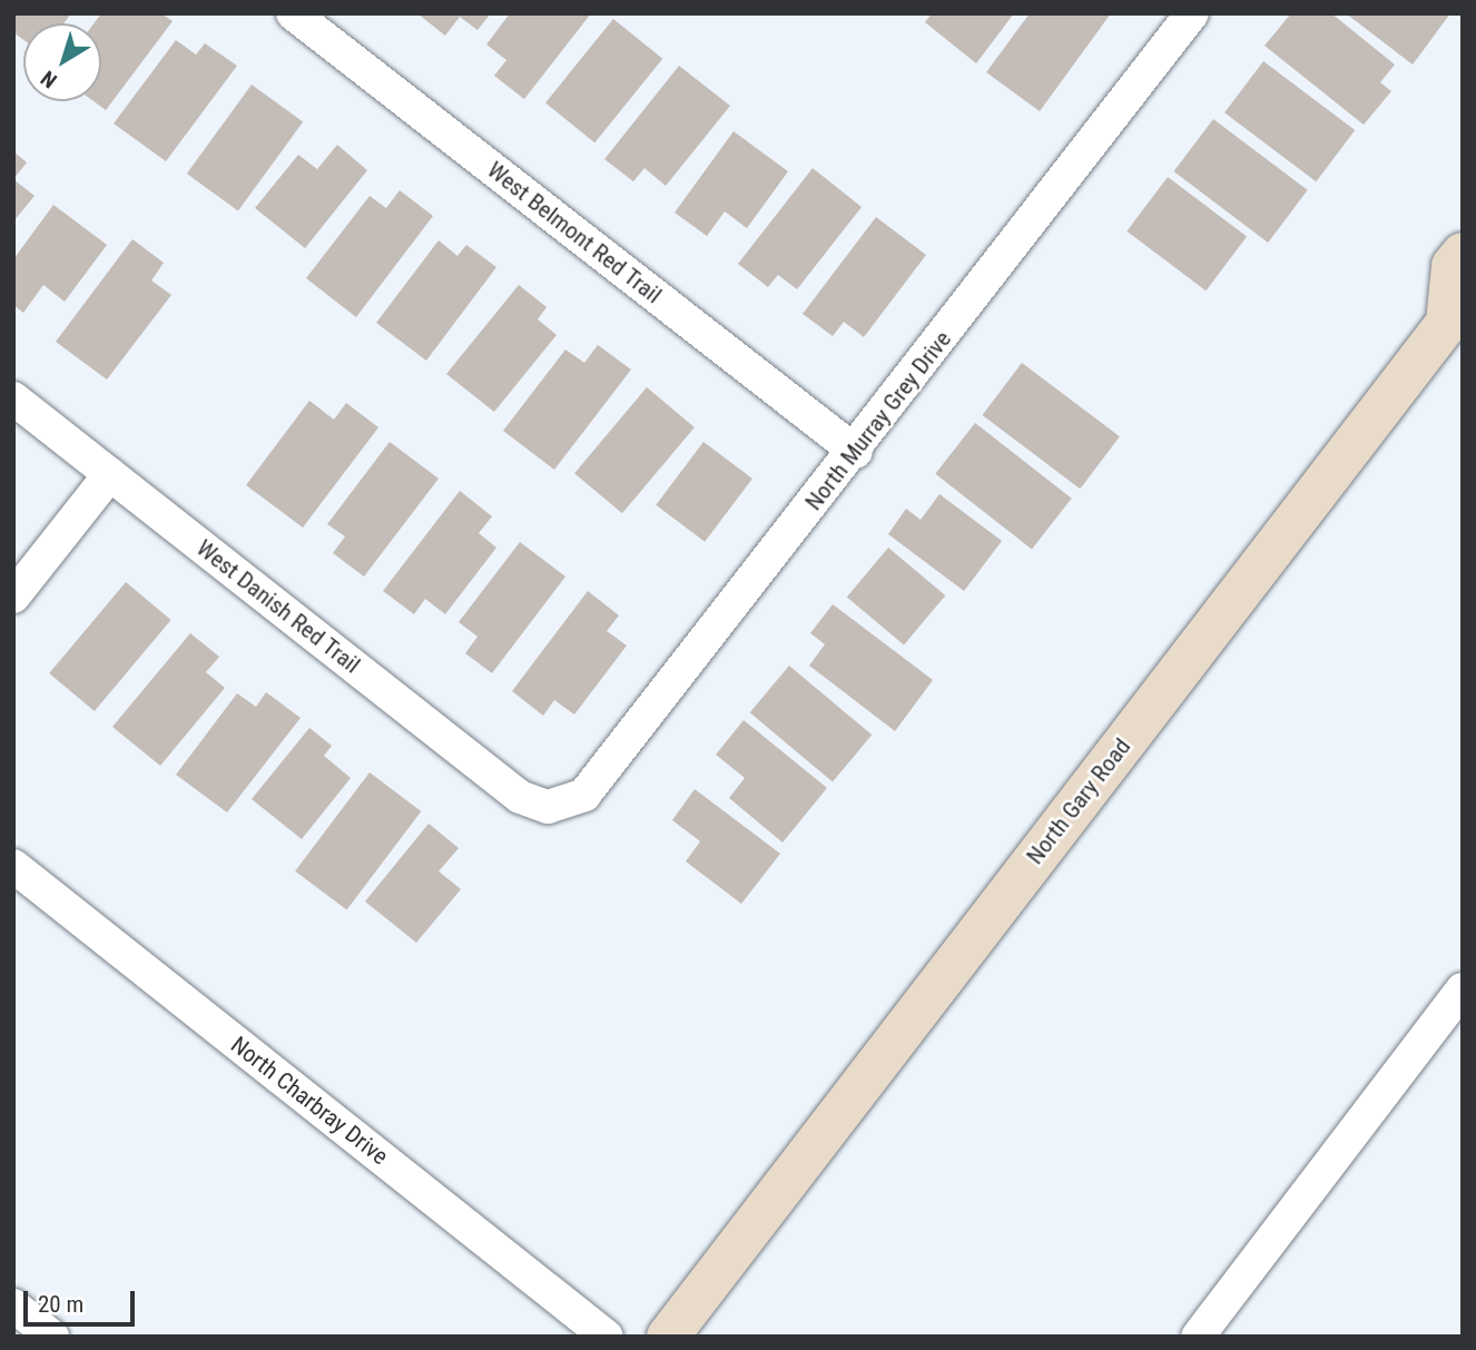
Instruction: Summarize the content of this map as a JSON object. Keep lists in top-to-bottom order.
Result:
{
  "streets": {
    "main road": ["North Gary Road"],
    "street": [
      "West Belmont Red Trail",
      "North Murray Grey Drive",
      "West Danish Red Trail",
      "North Charbray Drive"
    ]
  },
  "crossings": [
    ["West Belmont Red Trail", "North Murray Grey Drive"],
    ["North Murray Grey Drive", "West Danish Red Trail"]
  ],
  "scale_bar": "20 m",
  "north": "bottom left"
}
